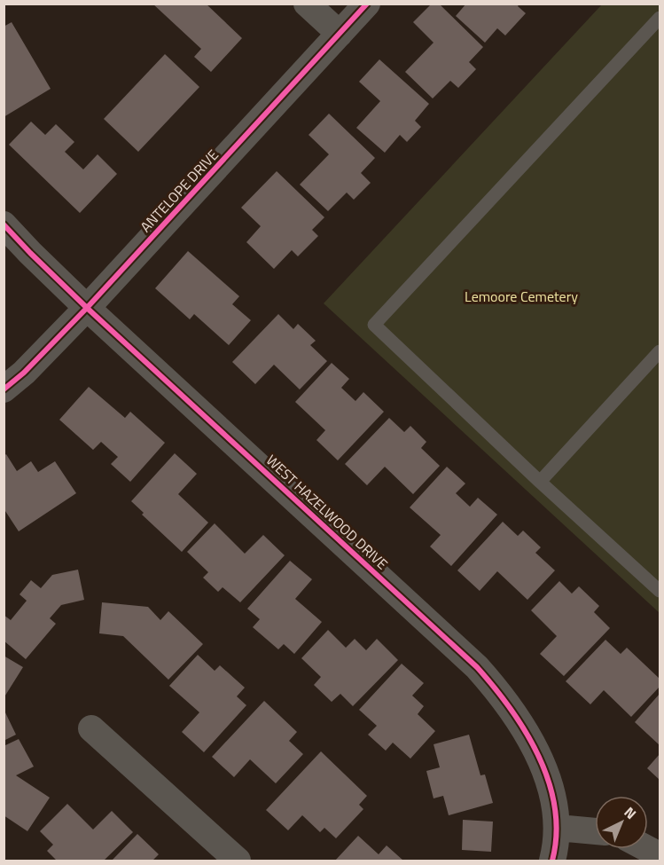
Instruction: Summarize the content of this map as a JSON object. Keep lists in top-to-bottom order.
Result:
{
  "streets": {
    "street": ["ANTELOPE DRIVE", "WEST HAZELWOOD DRIVE"]
  },
  "crossings": [
    ["ANTELOPE DRIVE", "WEST HAZELWOOD DRIVE"]
  ],
  "parks": ["Lemoore Cemetery"],
  "north": "top right"
}
